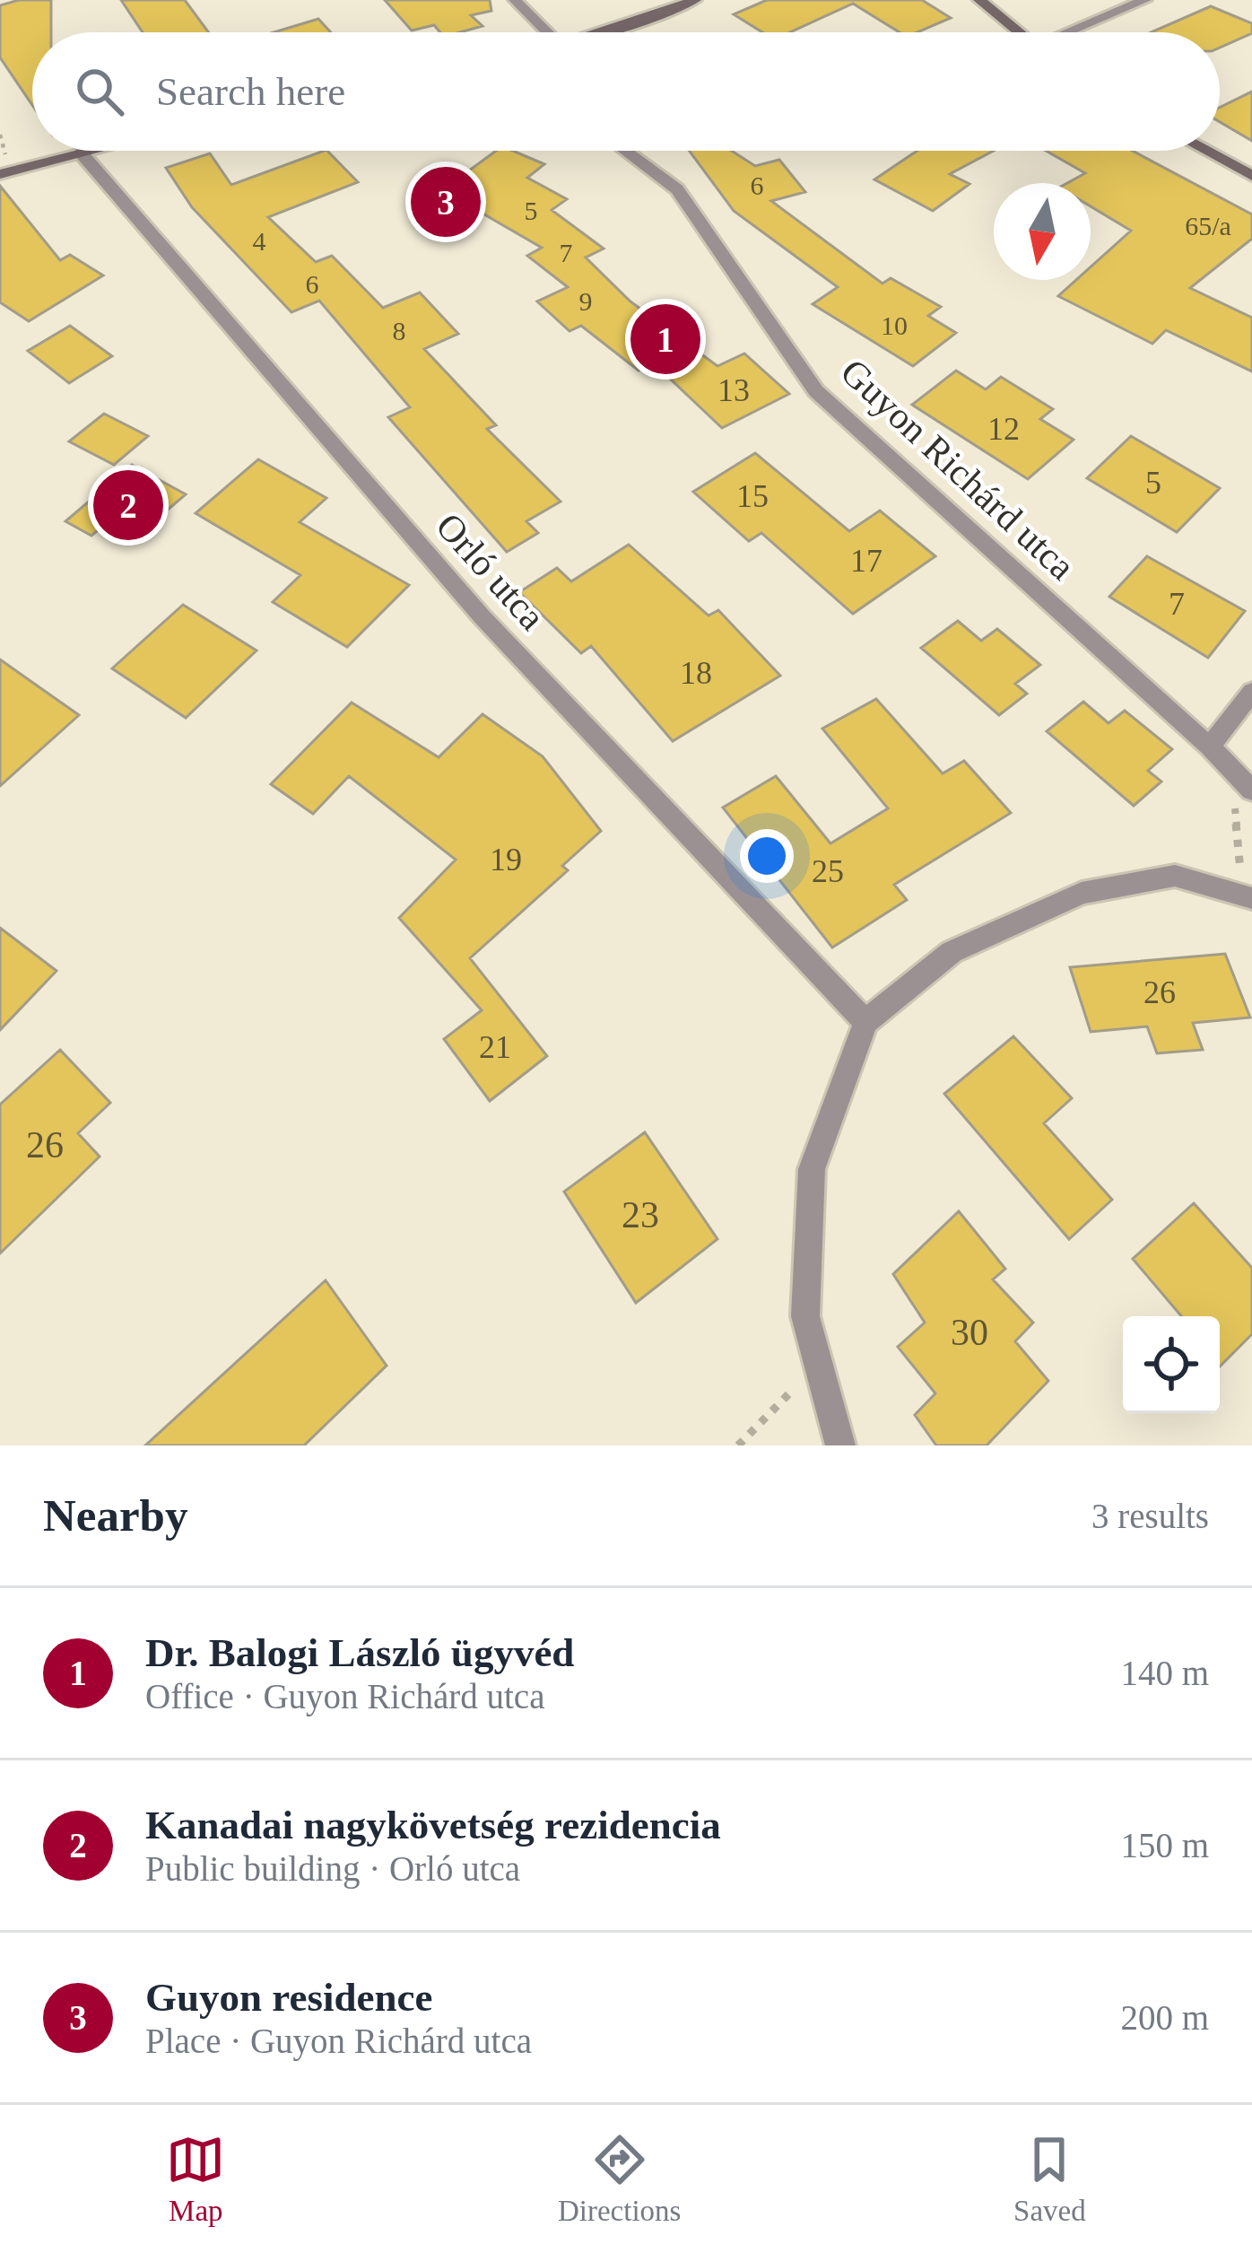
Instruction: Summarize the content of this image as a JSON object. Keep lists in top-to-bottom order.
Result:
{
  "streets": {
    "street": ["Guyon Richárd utca", "Orló utca"]
  },
  "house_numbers": [
    "6",
    "5",
    "65/a",
    "4",
    "7",
    "6",
    "9",
    "10",
    "8",
    "13",
    "12",
    "5",
    "15",
    "17",
    "7",
    "18",
    "19",
    "25",
    "26",
    "21",
    "26",
    "23",
    "30"
  ],
  "north": "bottom",
  "page": {
    "search": "Search here",
    "pins": ["3", "1", "2"],
    "heading": ["Nearby", "3 results"],
    "list": [
      {
        "mark": "1",
        "name": "Dr. Balogi László ügyvéd",
        "note": "Office · Guyon Richárd utca",
        "value": "140 m"
      },
      {
        "mark": "2",
        "name": "Kanadai nagykövetség rezidencia",
        "note": "Public building · Orló utca",
        "value": "150 m"
      },
      {
        "mark": "3",
        "name": "Guyon residence",
        "note": "Place · Guyon Richárd utca",
        "value": "200 m"
      }
    ],
    "nav": ["Map", "Directions", "Saved"]
  }
}
